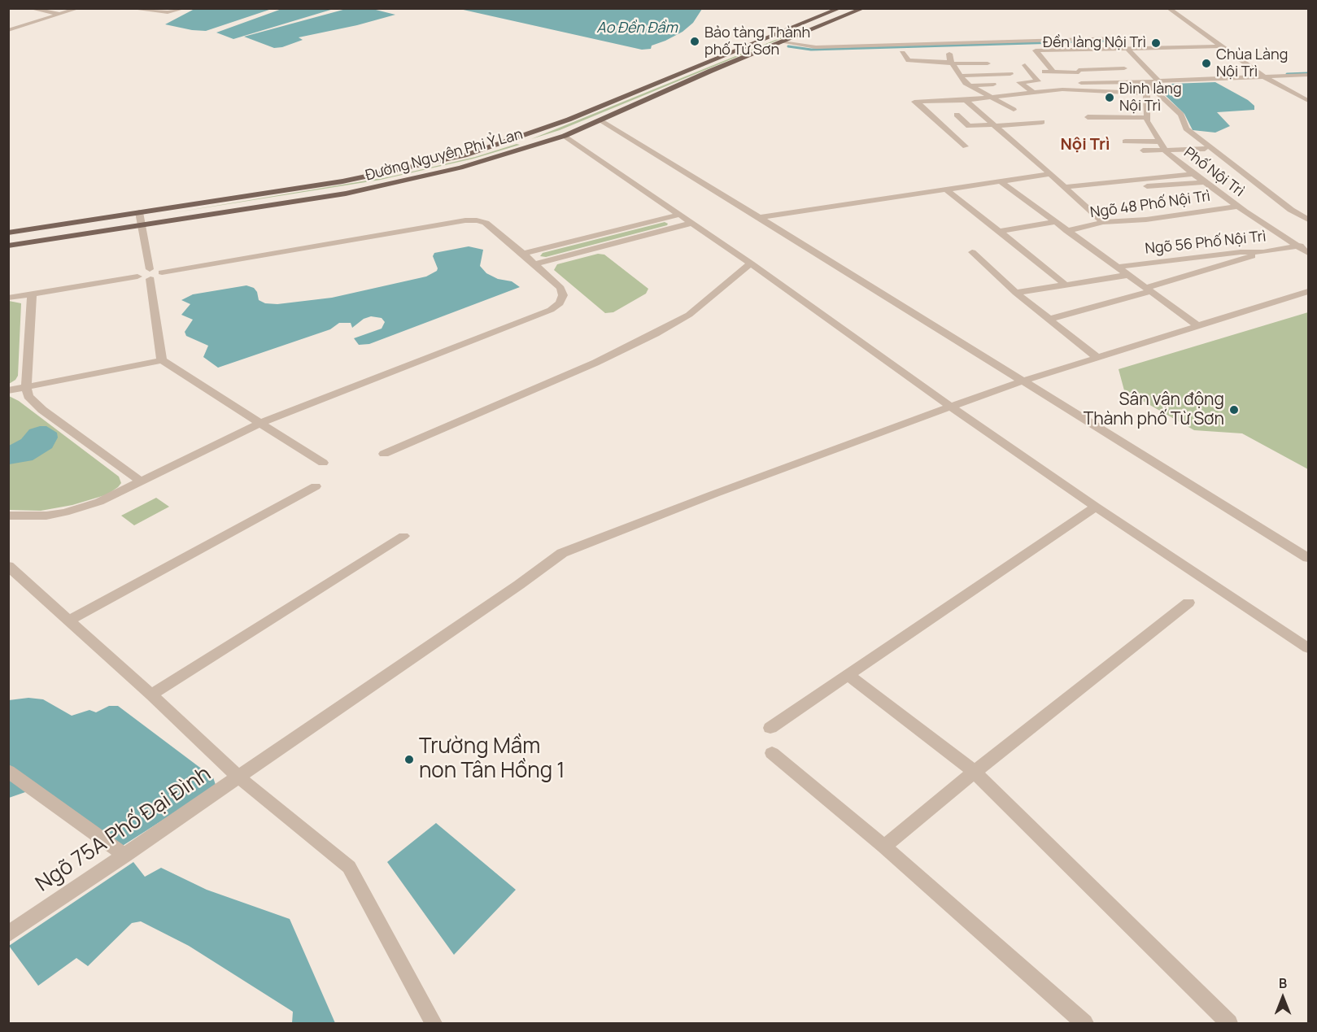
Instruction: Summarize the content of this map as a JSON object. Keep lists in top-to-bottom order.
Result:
{
  "streets": {
    "main road": ["Đường Nguyên Phi Ỷ Lan"],
    "street": [
      "Phố Nội Trì",
      "Ngõ 48 Phố Nội Trì",
      "Ngõ 56 Phố Nội Trì",
      "Ngõ 75A Phố Đại Đình"
    ]
  },
  "crossings": [
    ["Phố Nội Trì", "Ngõ 48 Phố Nội Trì"],
    ["Phố Nội Trì", "Ngõ 56 Phố Nội Trì"]
  ],
  "districts": ["Nội Trì"],
  "water": ["Ao Đền Đầm"],
  "places": [
    "Bảo tàng Thành phố Từ Sơn",
    "Đền làng Nội Trì",
    "Chùa Làng Nội Trì",
    "Đình làng Nội Trì",
    "Sân vận động Thành phố Từ Sơn",
    "Trường Mầm non Tân Hồng 1"
  ],
  "north": "top"
}
